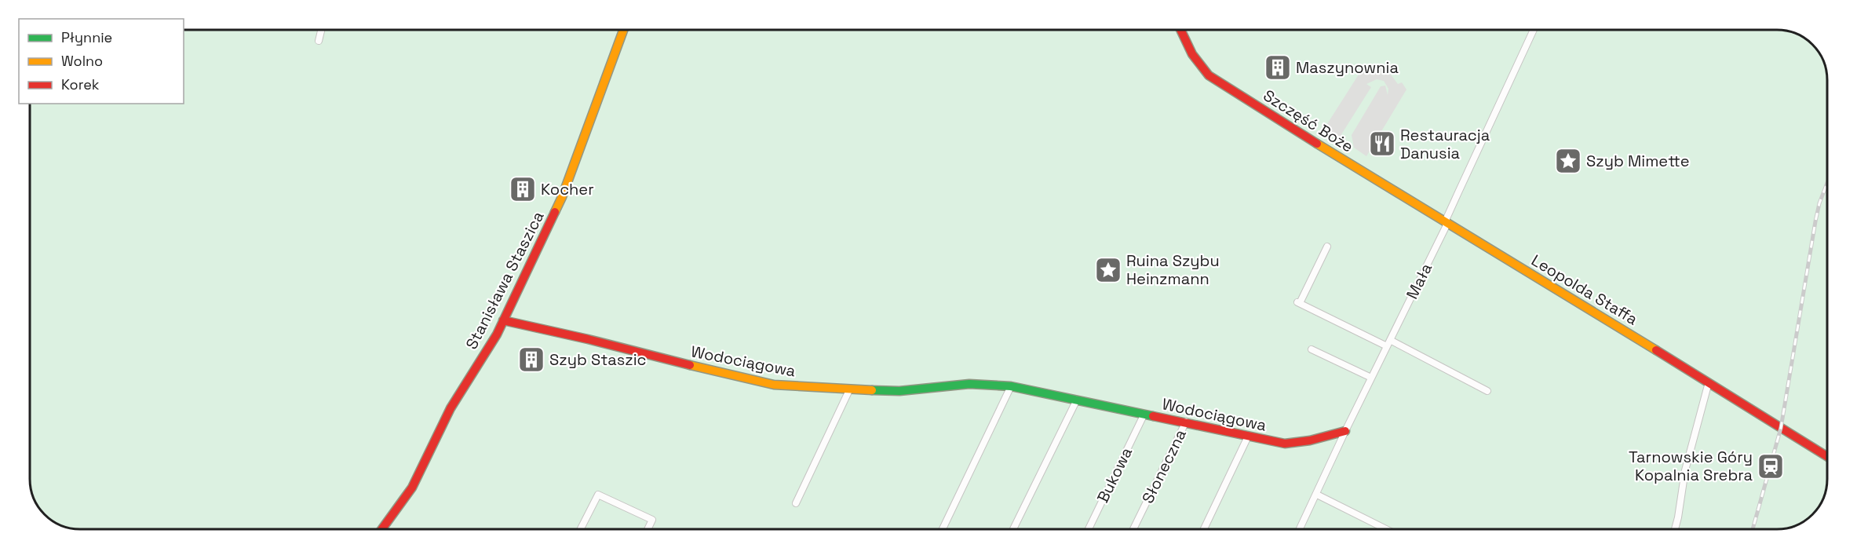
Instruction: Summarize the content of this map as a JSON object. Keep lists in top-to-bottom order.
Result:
{
  "streets": {
    "street": [
      "Szczęść Boże",
      "Stanisława Staszica",
      "Mała",
      "Leopolda Staffa",
      "Wodociągowa",
      "Słoneczna",
      "Bukowa"
    ]
  },
  "crossings": [
    ["Szczęść Boże", "Mała"],
    ["Szczęść Boże", "Leopolda Staffa"],
    ["Stanisława Staszica", "Wodociągowa"],
    ["Mała", "Leopolda Staffa"],
    ["Mała", "Wodociągowa"],
    ["Wodociągowa", "Słoneczna"],
    ["Wodociągowa", "Bukowa"]
  ],
  "places": {
    "building": ["Maszynownia", "Kocher", "Szyb Staszic"],
    "restaurant": ["Restauracja Danusia"],
    "place": ["Szyb Mimette", "Ruina Szybu Heinzmann"],
    "station": ["Tarnowskie Góry Kopalnia Srebra"]
  },
  "legend": ["Płynnie", "Wolno", "Korek"]
}
